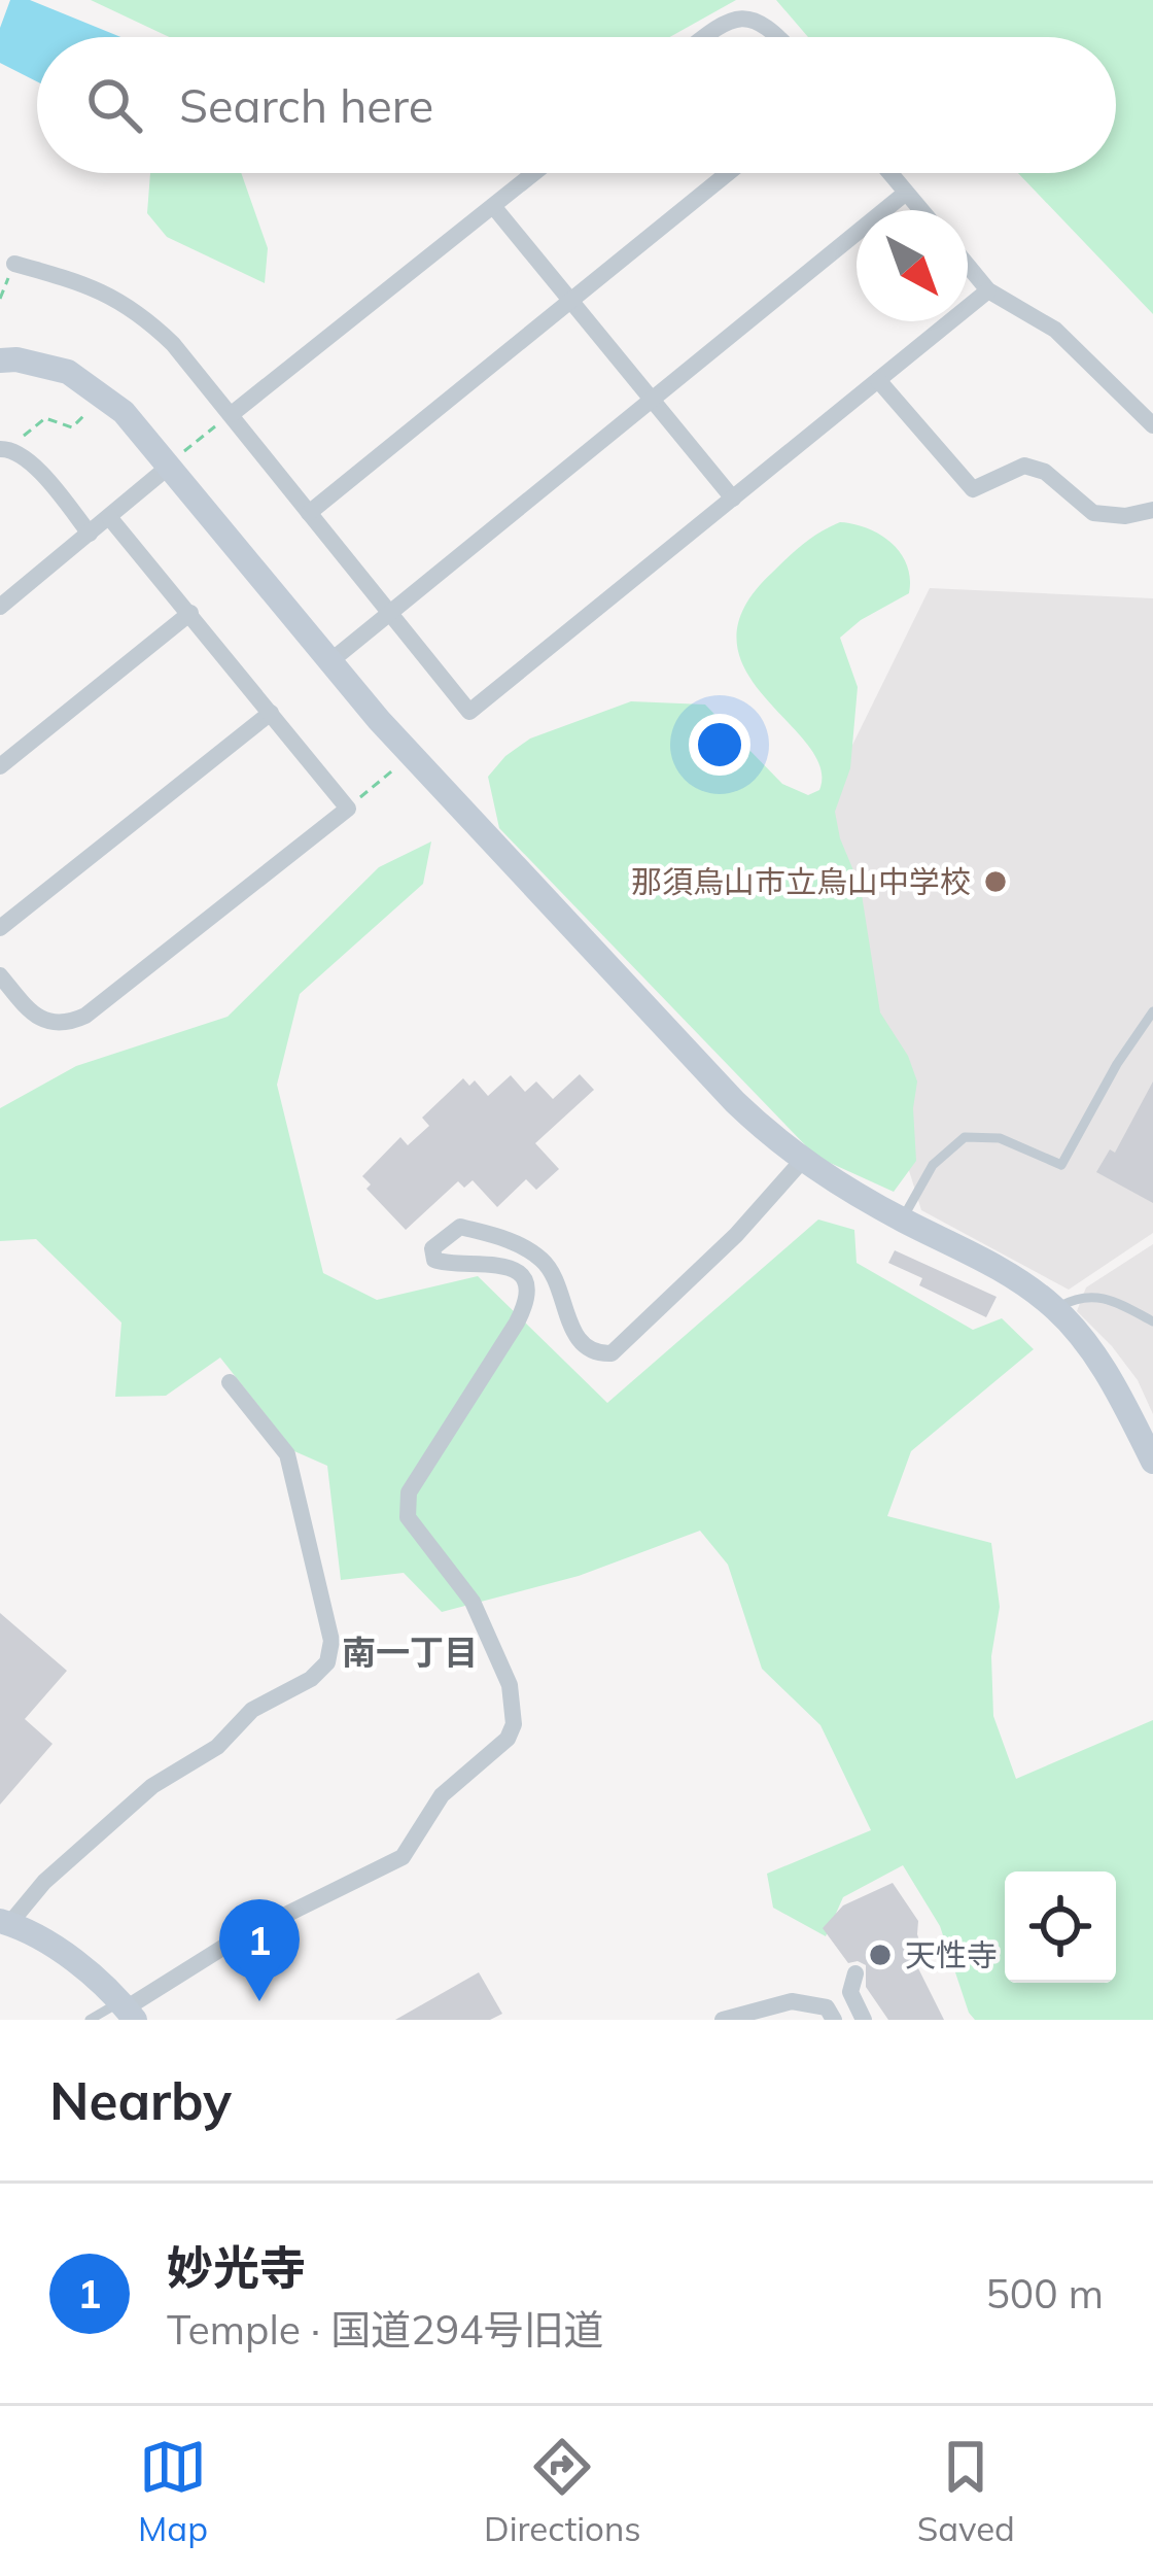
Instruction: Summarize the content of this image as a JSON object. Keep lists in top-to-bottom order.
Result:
{
  "districts": ["南一丁目"],
  "places": ["那須烏山市立烏山中学校", "天性寺"],
  "north": "bottom right",
  "page": {
    "search": "Search here",
    "pins": "1",
    "heading": "Nearby",
    "list": [
      {
        "mark": "1",
        "name": "妙光寺",
        "note": "Temple · 国道294号旧道",
        "value": "500 m"
      }
    ],
    "nav": ["Map", "Directions", "Saved"]
  }
}
